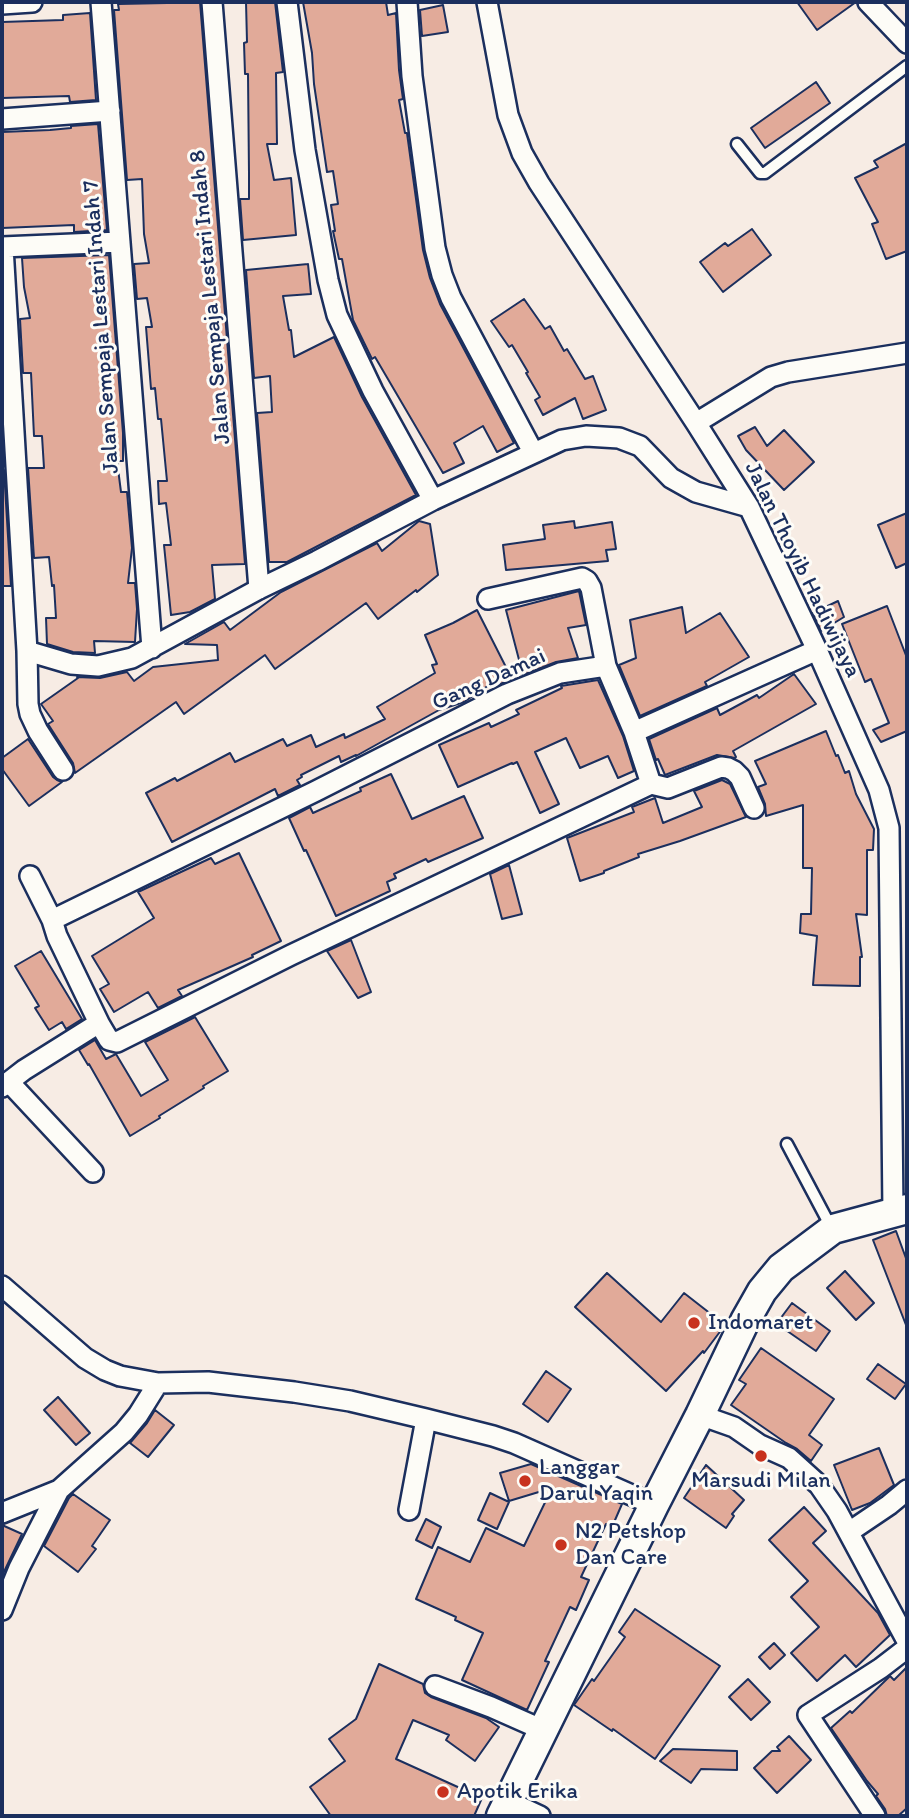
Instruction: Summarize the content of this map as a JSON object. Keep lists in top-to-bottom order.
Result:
{
  "streets": {
    "street": [
      "Jalan Sempaja Lestari Indah 8",
      "Jalan Sempaja Lestari Indah 7",
      "Jalan Thoyib Hadiwijaya",
      "Gang Damai"
    ]
  },
  "places": [
    "Indomaret",
    "Marsudi Milan",
    "Langgar Darul Yaqin",
    "N2 Petshop Dan Care",
    "Apotik Erika"
  ]
}
